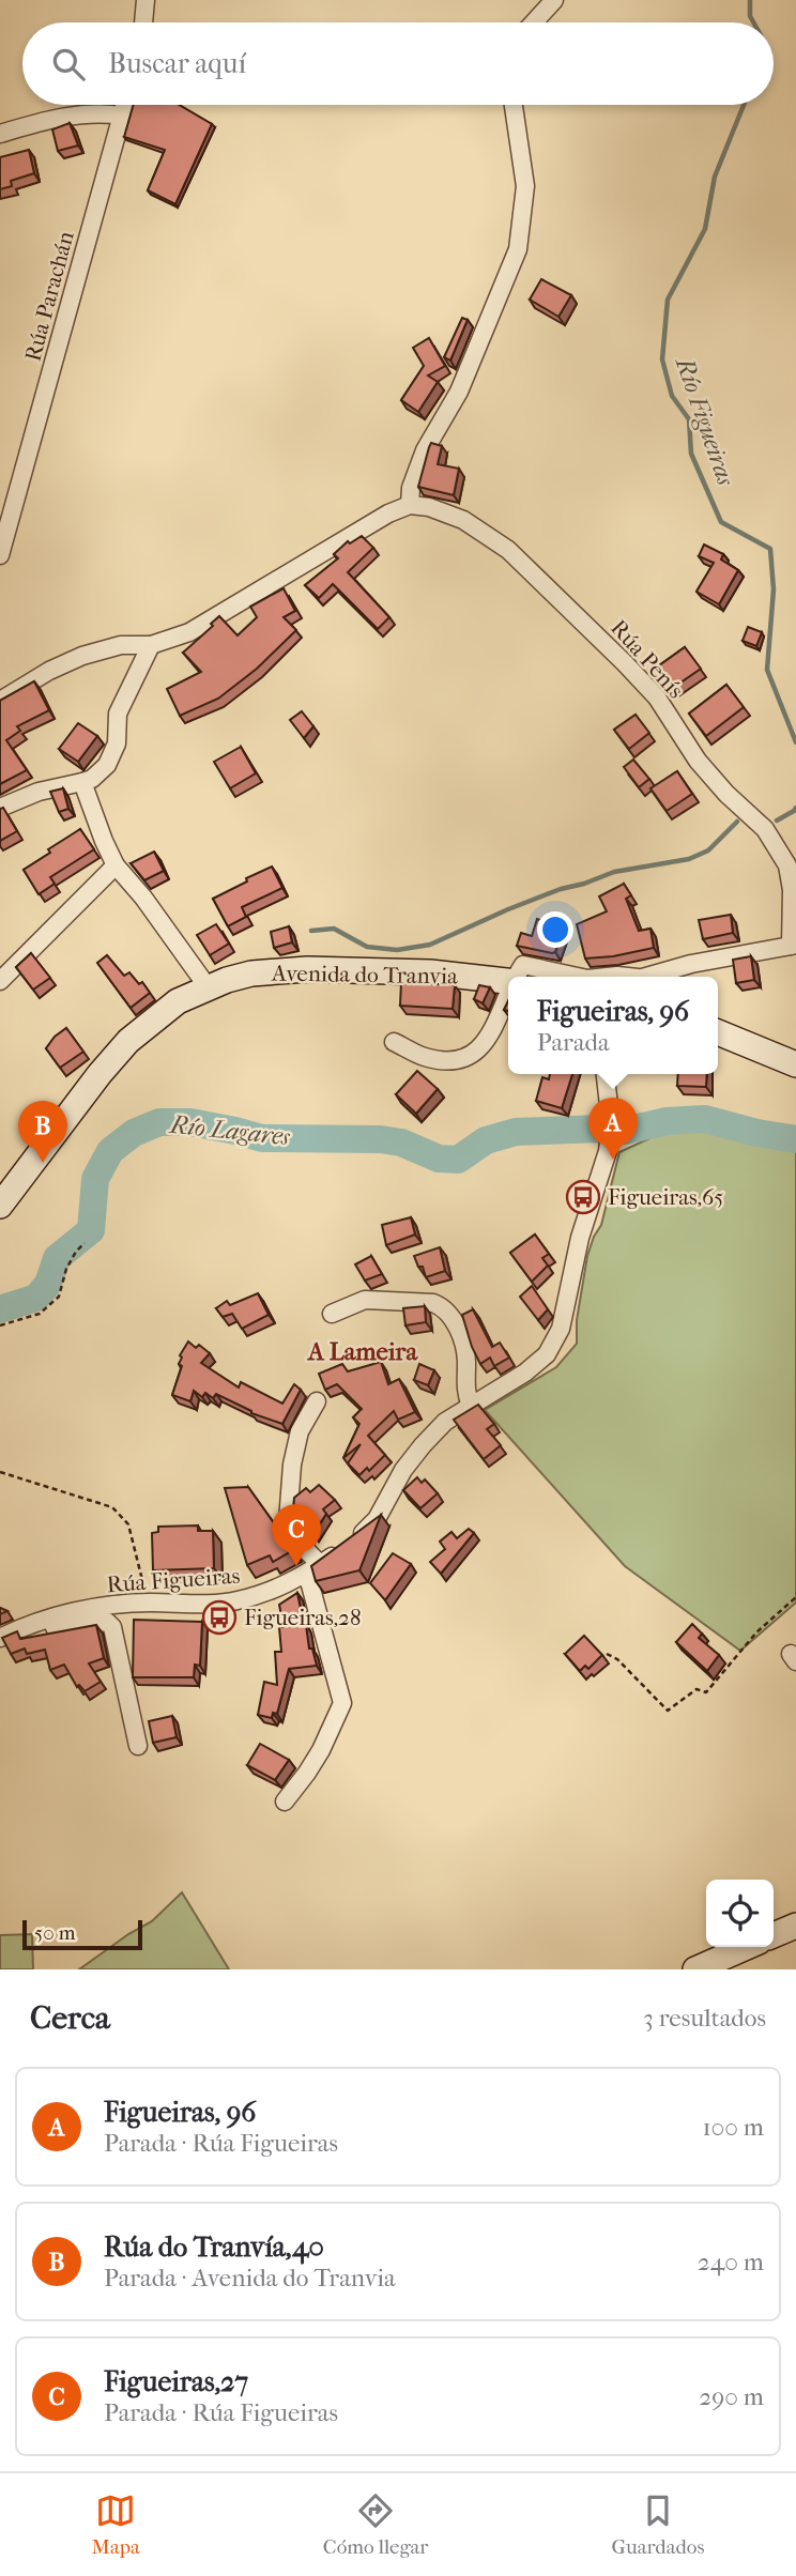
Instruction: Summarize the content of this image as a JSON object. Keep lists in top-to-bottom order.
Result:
{
  "streets": {
    "main road": ["Avenida do Tranvia"],
    "street": ["Rúa Parachán", "Rúa Penís", "Rúa Figueiras"]
  },
  "districts": ["A Lameira"],
  "water": ["Río Figueiras", "Río Lagares"],
  "places": {
    "bus stop": ["Figueiras,65", "Figueiras,28"]
  },
  "scale_bar": "50 m",
  "page": {
    "search": "Buscar aquí",
    "popup": ["Figueiras, 96", "Parada"],
    "pins": ["A", "B", "C"],
    "scale": "50 m",
    "heading": ["Cerca", "3 resultados"],
    "list": [
      {
        "mark": "A",
        "name": "Figueiras, 96",
        "note": "Parada · Rúa Figueiras",
        "value": "100 m"
      },
      {
        "mark": "B",
        "name": "Rúa do Tranvía,40",
        "note": "Parada · Avenida do Tranvia",
        "value": "240 m"
      },
      {
        "mark": "C",
        "name": "Figueiras,27",
        "note": "Parada · Rúa Figueiras",
        "value": "290 m"
      }
    ],
    "nav": ["Mapa", "Cómo llegar", "Guardados"]
  }
}
